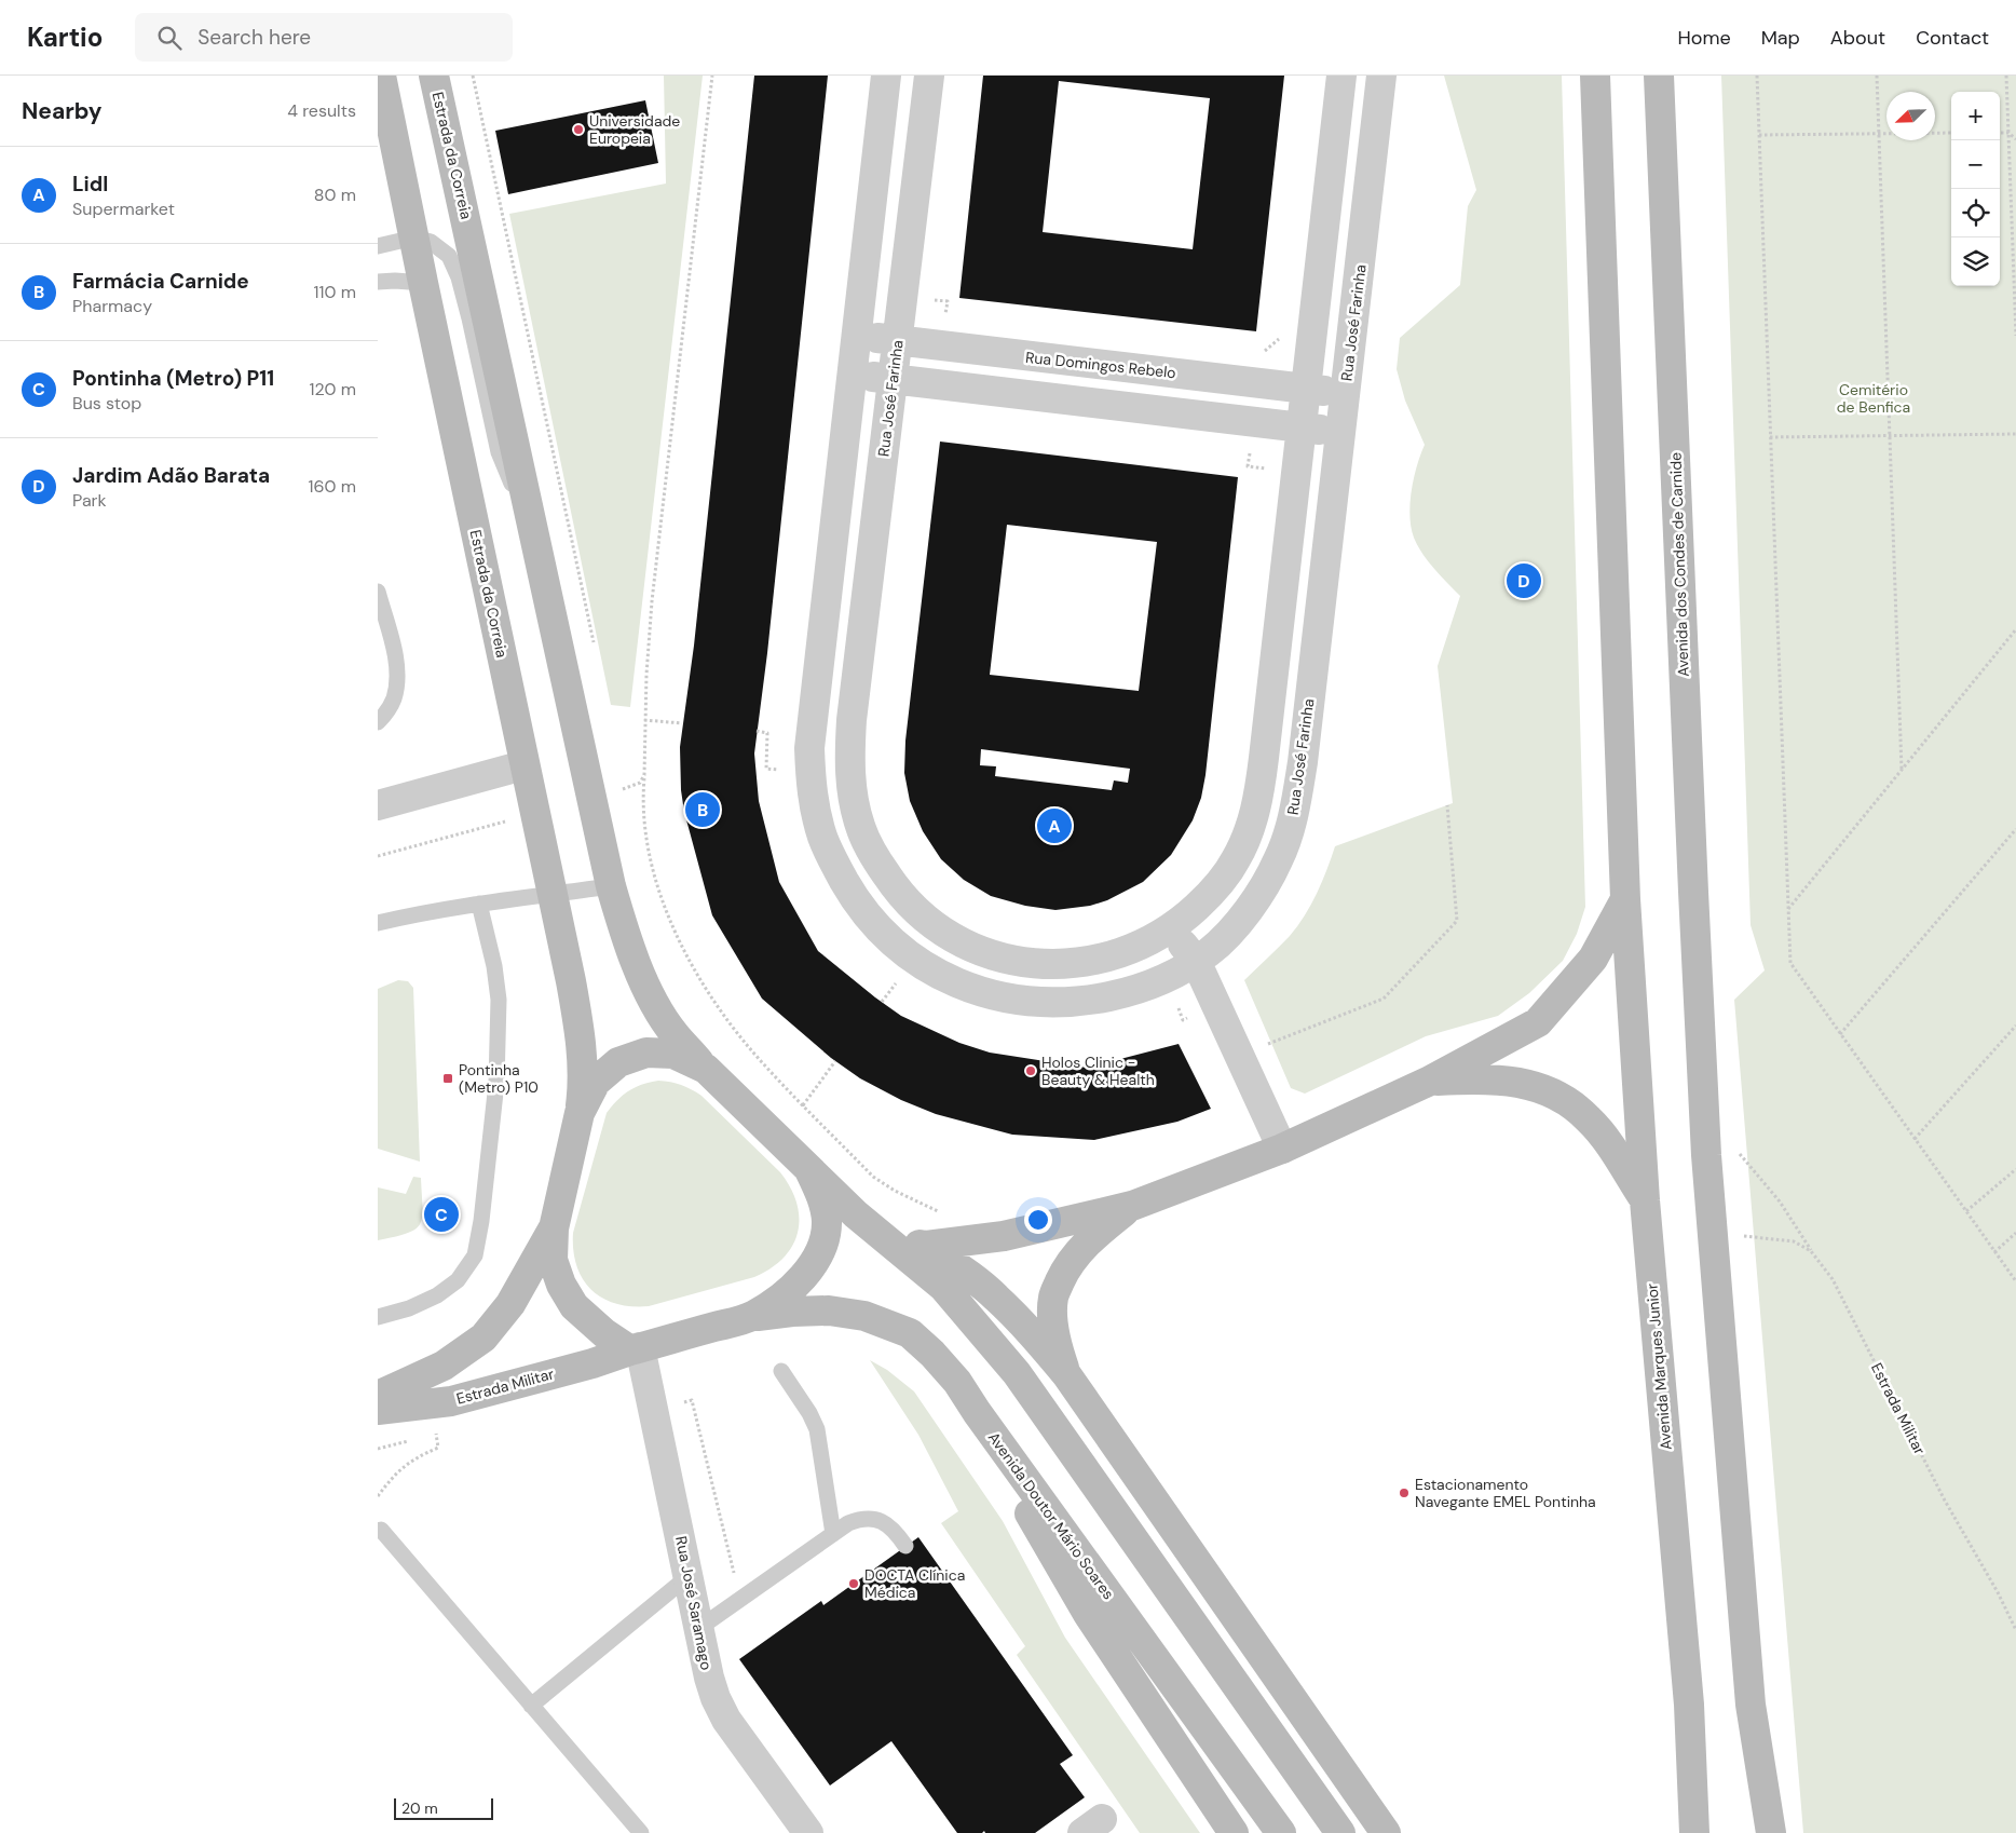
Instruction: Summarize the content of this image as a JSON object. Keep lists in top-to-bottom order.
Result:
{
  "streets": {
    "main road": [
      "Estrada da Correia",
      "Avenida dos Condes de Carnide",
      "Avenida Marques Junior",
      "Estrada Militar",
      "Avenida Doutor Mário Soares"
    ],
    "street": ["Rua José Farinha", "Rua Domingos Rebelo", "Rua José Saramago"]
  },
  "crossings": [
    ["Rua José Farinha", "Rua Domingos Rebelo"],
    ["Estrada Militar", "Avenida Doutor Mário Soares"],
    ["Estrada Militar", "Rua José Saramago"]
  ],
  "parks": ["Cemitério de Benfica"],
  "places": {
    "other": [
      "Universidade Europeia",
      "Holos Clinic - Beauty & Health",
      "Estacionamento Navegante EMEL Pontinha",
      "DOCTA Clínica Médica"
    ],
    "transit": ["Pontinha (Metro) P10"]
  },
  "scale_bar": "20 m",
  "north": "bottom left",
  "page": {
    "header": "Kartio",
    "search": "Search here",
    "nav": [
      "Home",
      "Map",
      "About",
      "Contact"
    ],
    "heading": ["Nearby", "4 results"],
    "map_buttons": ["+", "−"],
    "list": [
      {
        "mark": "A",
        "name": "Lidl",
        "note": "Supermarket",
        "value": "80 m"
      },
      {
        "mark": "B",
        "name": "Farmácia Carnide",
        "note": "Pharmacy",
        "value": "110 m"
      },
      {
        "mark": "C",
        "name": "Pontinha (Metro) P11",
        "note": "Bus stop",
        "value": "120 m"
      },
      {
        "mark": "D",
        "name": "Jardim Adão Barata",
        "note": "Park",
        "value": "160 m"
      }
    ],
    "pins": [
      "D",
      "B",
      "A",
      "C"
    ],
    "scale": "20 m"
  }
}
